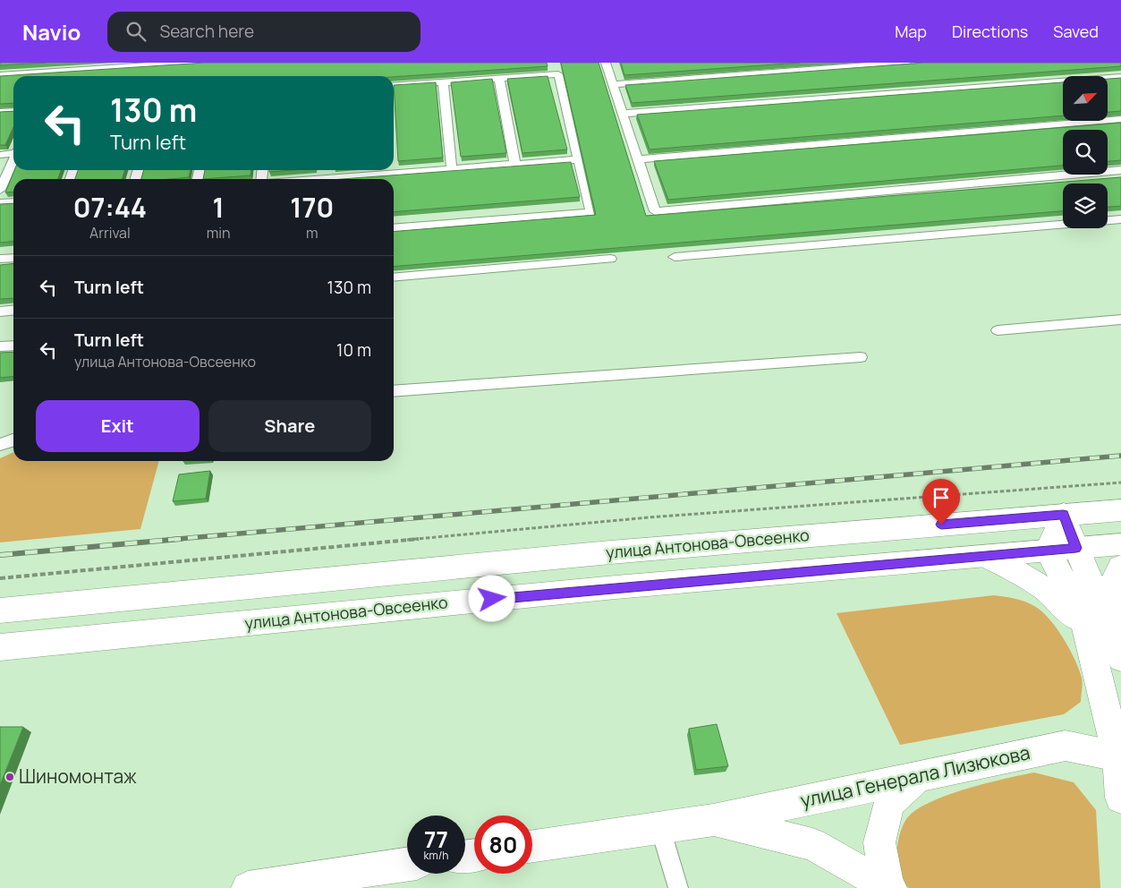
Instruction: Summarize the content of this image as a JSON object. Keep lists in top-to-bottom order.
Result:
{
  "streets": {
    "main road": ["улица Антонова-Овсеенко", "улица Генерала Лизюкова"]
  },
  "places": ["Шиномонтаж"],
  "north": "top right",
  "page": {
    "header": "Navio",
    "search": "Search here",
    "nav": ["Map", "Directions", "Saved"],
    "turn": ["130 m", "Turn left"],
    "eta": [
      "07:44",
      "Arrival",
      "1",
      "min",
      "170",
      "m"
    ],
    "list": [
      {
        "name": "Turn left",
        "value": "130 m"
      },
      {
        "name": "Turn left",
        "note": "улица Антонова-Овсеенко",
        "value": "10 m"
      }
    ],
    "buttons": ["Exit", "Share"],
    "speed": "77 km/h",
    "limit": "80"
  }
}
